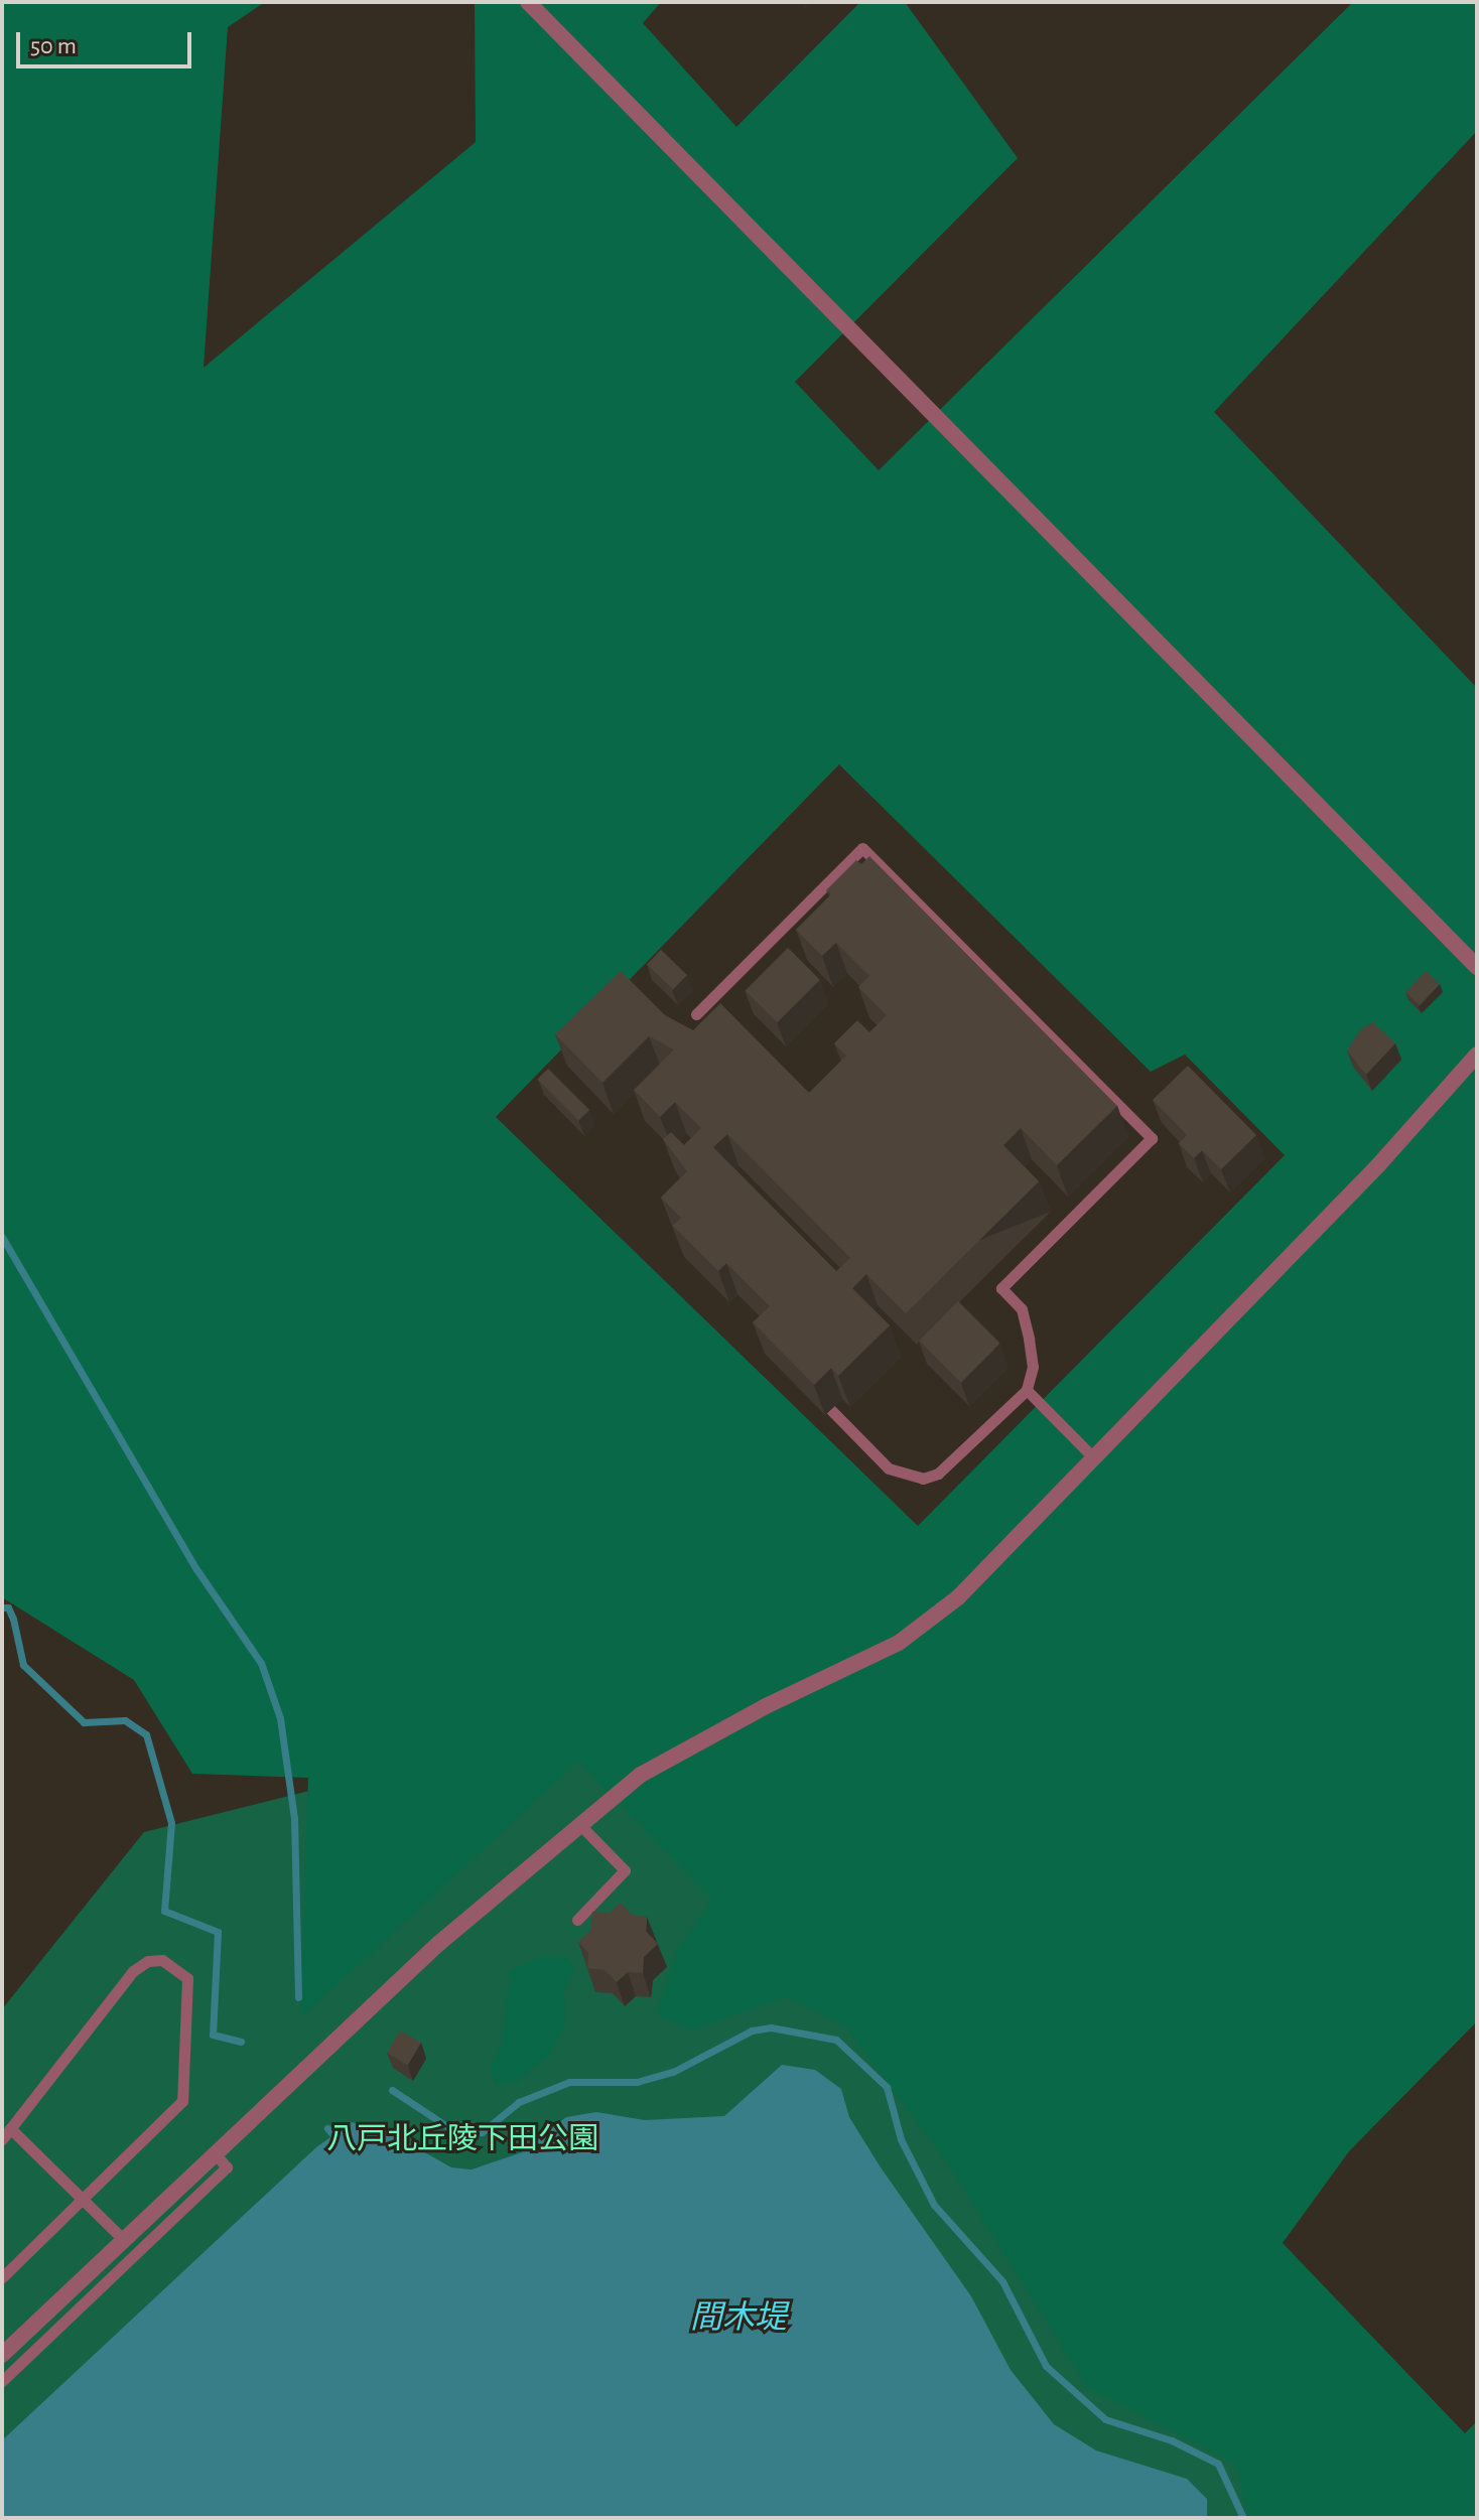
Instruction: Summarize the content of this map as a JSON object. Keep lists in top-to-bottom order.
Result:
{
  "water": ["間木堤"],
  "parks": ["八戸北丘陵下田公園"],
  "scale_bar": "50 m"
}
